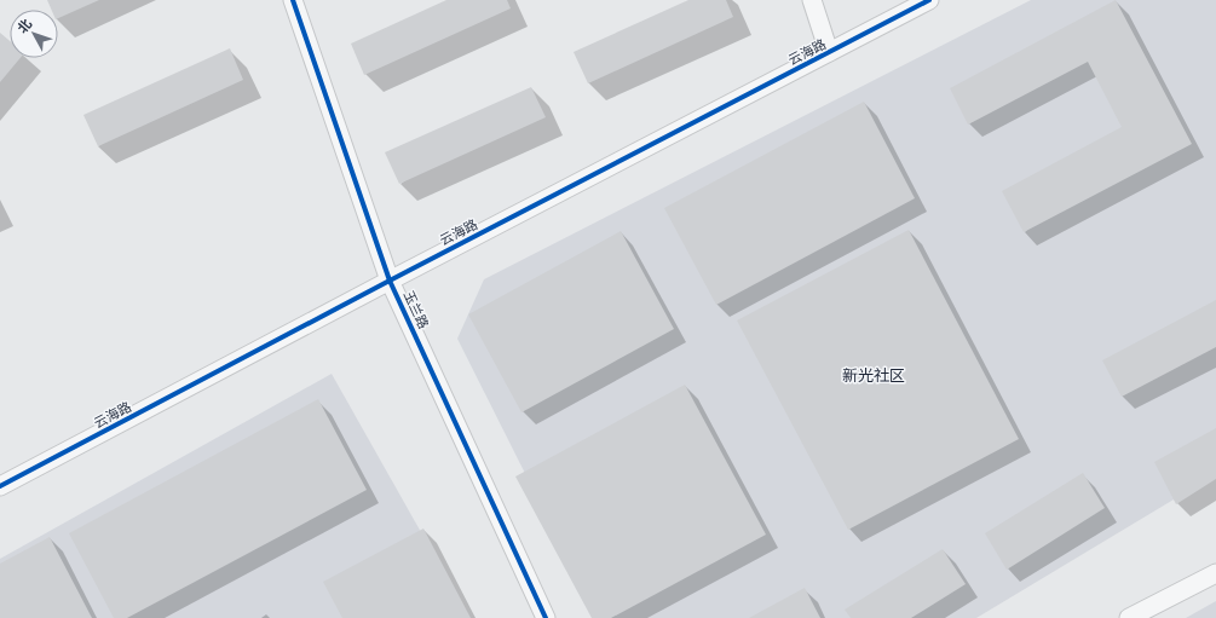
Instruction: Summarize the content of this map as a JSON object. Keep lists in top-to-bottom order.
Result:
{
  "streets": {
    "street": ["云海路", "玉兰路"]
  },
  "crossings": [
    ["云海路", "玉兰路"]
  ],
  "districts": ["新光社区"],
  "north": "top left"
}
